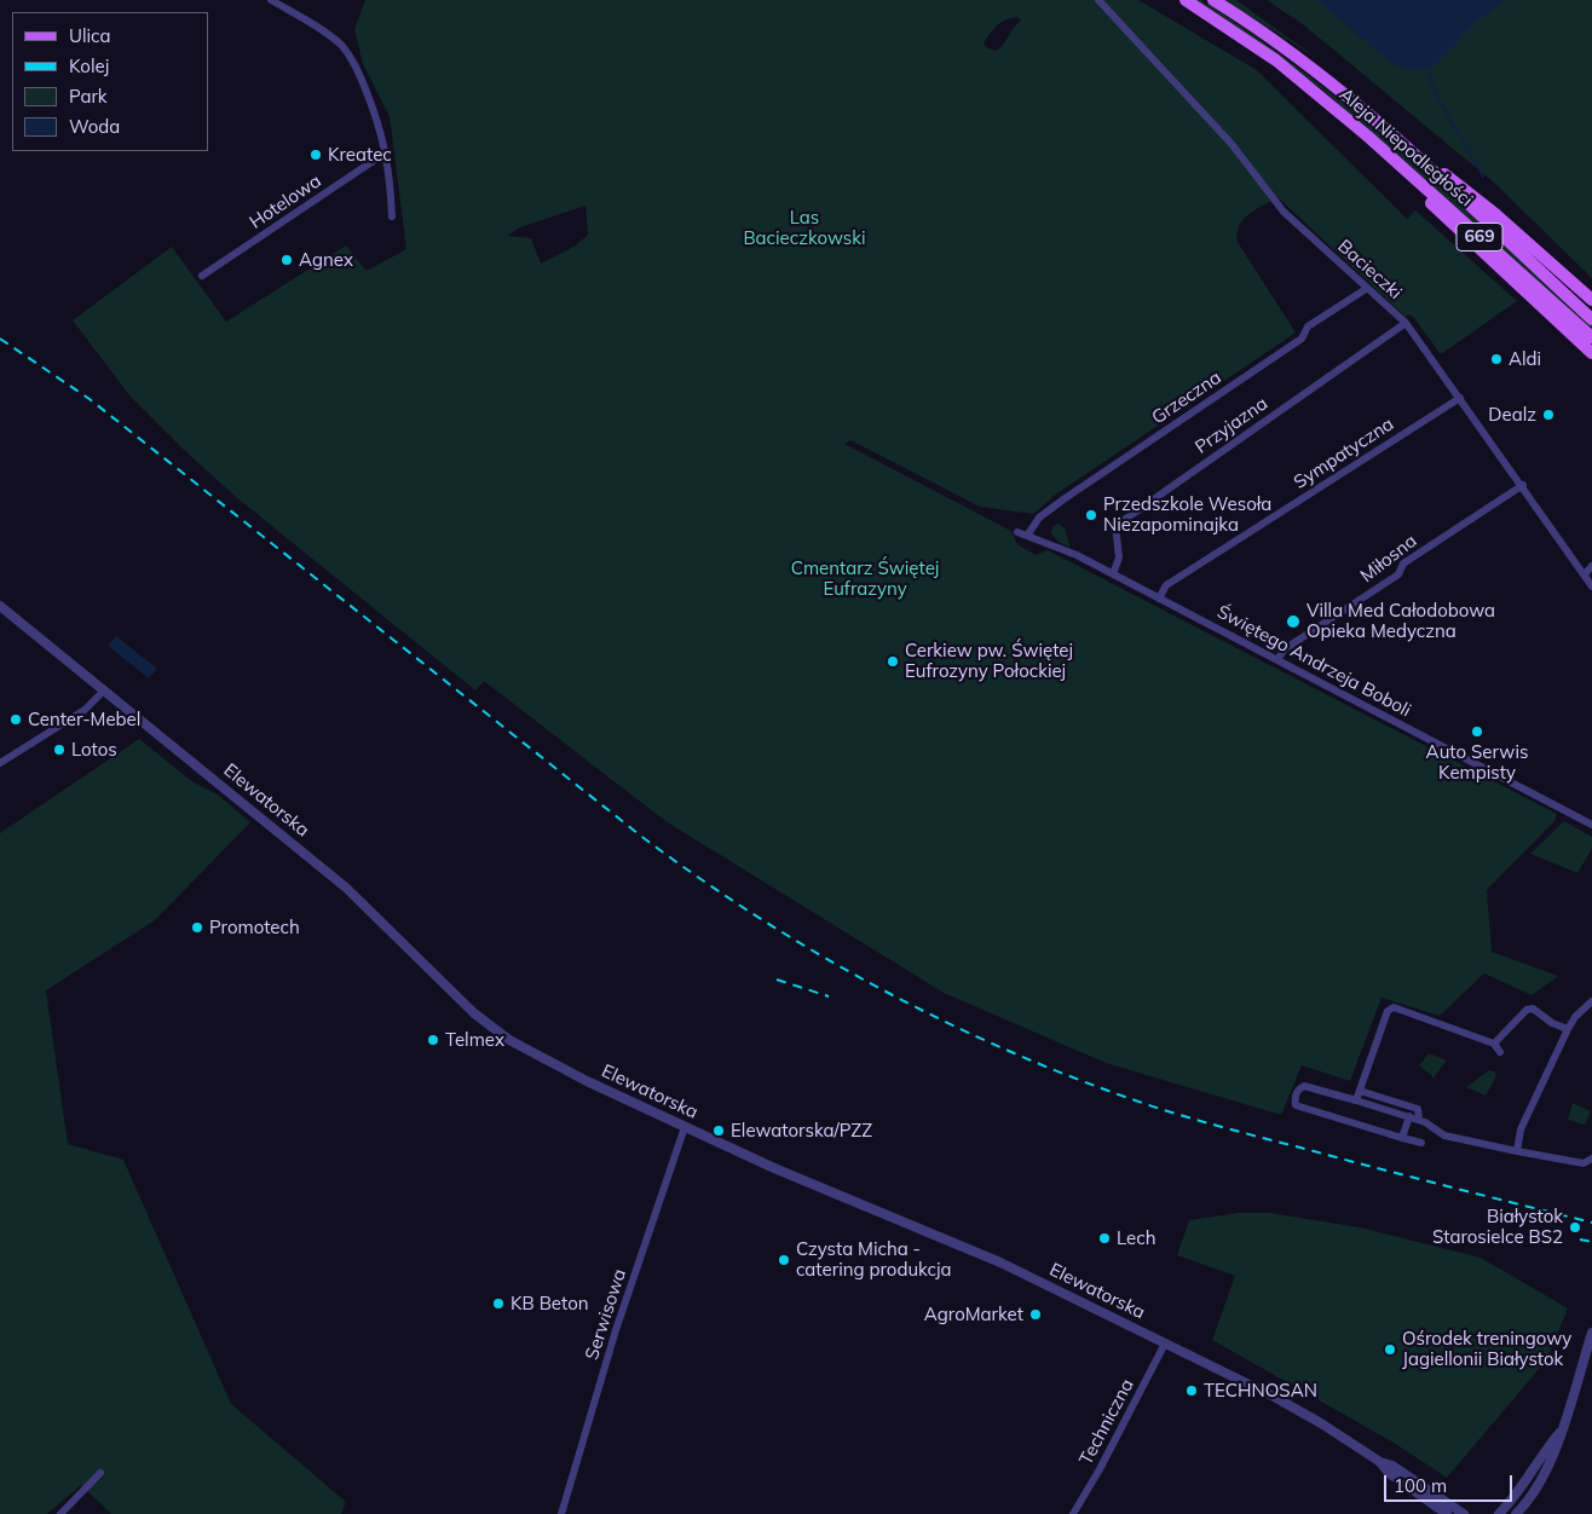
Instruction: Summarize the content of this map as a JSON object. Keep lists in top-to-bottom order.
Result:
{
  "streets": {
    "main road": ["Aleja Niepodległości", "669"],
    "street": [
      "Hotelowa",
      "Bacieczki",
      "Grzeczna",
      "Przyjazna",
      "Sympatyczna",
      "Miłosna",
      "Świętego Andrzeja Boboli",
      "Elewatorska",
      "Serwisowa",
      "Techniczna"
    ]
  },
  "crossings": [
    ["Bacieczki", "Grzeczna"],
    ["Bacieczki", "Przyjazna"],
    ["Bacieczki", "Sympatyczna"],
    ["Bacieczki", "Miłosna"],
    ["Grzeczna", "Świętego Andrzeja Boboli"],
    ["Przyjazna", "Świętego Andrzeja Boboli"],
    ["Sympatyczna", "Świętego Andrzeja Boboli"],
    ["Miłosna", "Świętego Andrzeja Boboli"],
    ["Elewatorska", "Serwisowa"],
    ["Elewatorska", "Techniczna"]
  ],
  "parks": ["Las Bacieczkowski", "Cmentarz Świętej Eufrazyny"],
  "places": [
    "Kreatec",
    "Agnex",
    "Aldi",
    "Dealz",
    "Przedszkole Wesoła Niezapominajka",
    "Villa Med Całodobowa Opieka Medyczna",
    "Cerkiew pw. Świętej Eufrozyny Połockiej",
    "Center-Mebel",
    "Auto Serwis Kempisty",
    "Lotos",
    "Promotech",
    "Telmex",
    "Elewatorska/PZZ",
    "Białystok Starosielce BS2",
    "Lech",
    "Czysta Micha - catering produkcja",
    "KB Beton",
    "AgroMarket",
    "Ośrodek treningowy Jagiellonii Białystok",
    "TECHNOSAN"
  ],
  "legend": [
    "Ulica",
    "Kolej",
    "Park",
    "Woda"
  ],
  "scale_bar": "100 m"
}
